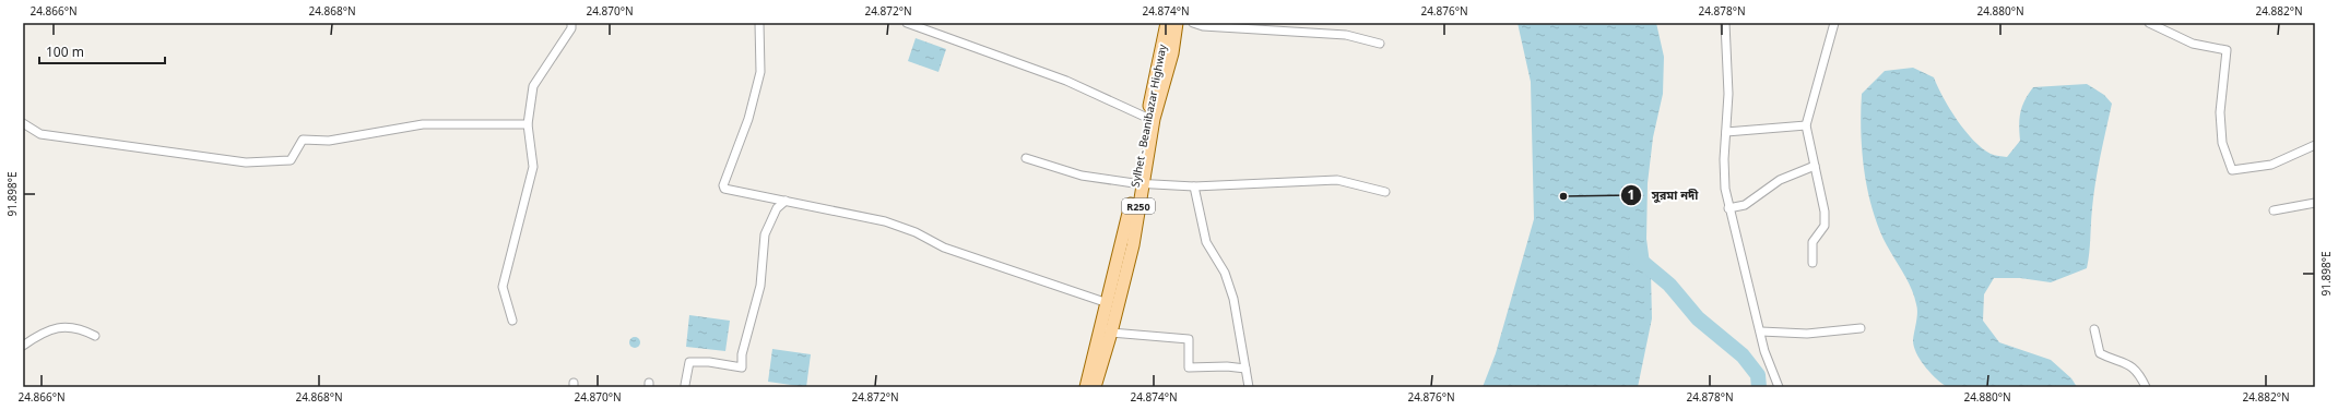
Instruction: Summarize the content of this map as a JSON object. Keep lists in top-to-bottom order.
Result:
{
  "streets": {
    "main road": ["Sylhet - Beanibazar Highway", "R250"]
  },
  "places": ["সুরমা নদী"],
  "scale_bar": "100 m",
  "coordinates": [
    "24.866°N",
    "24.868°N",
    "24.870°N",
    "24.872°N",
    "24.874°N",
    "24.876°N",
    "24.878°N",
    "24.880°N",
    "24.882°N",
    "91.898°E"
  ]
}
